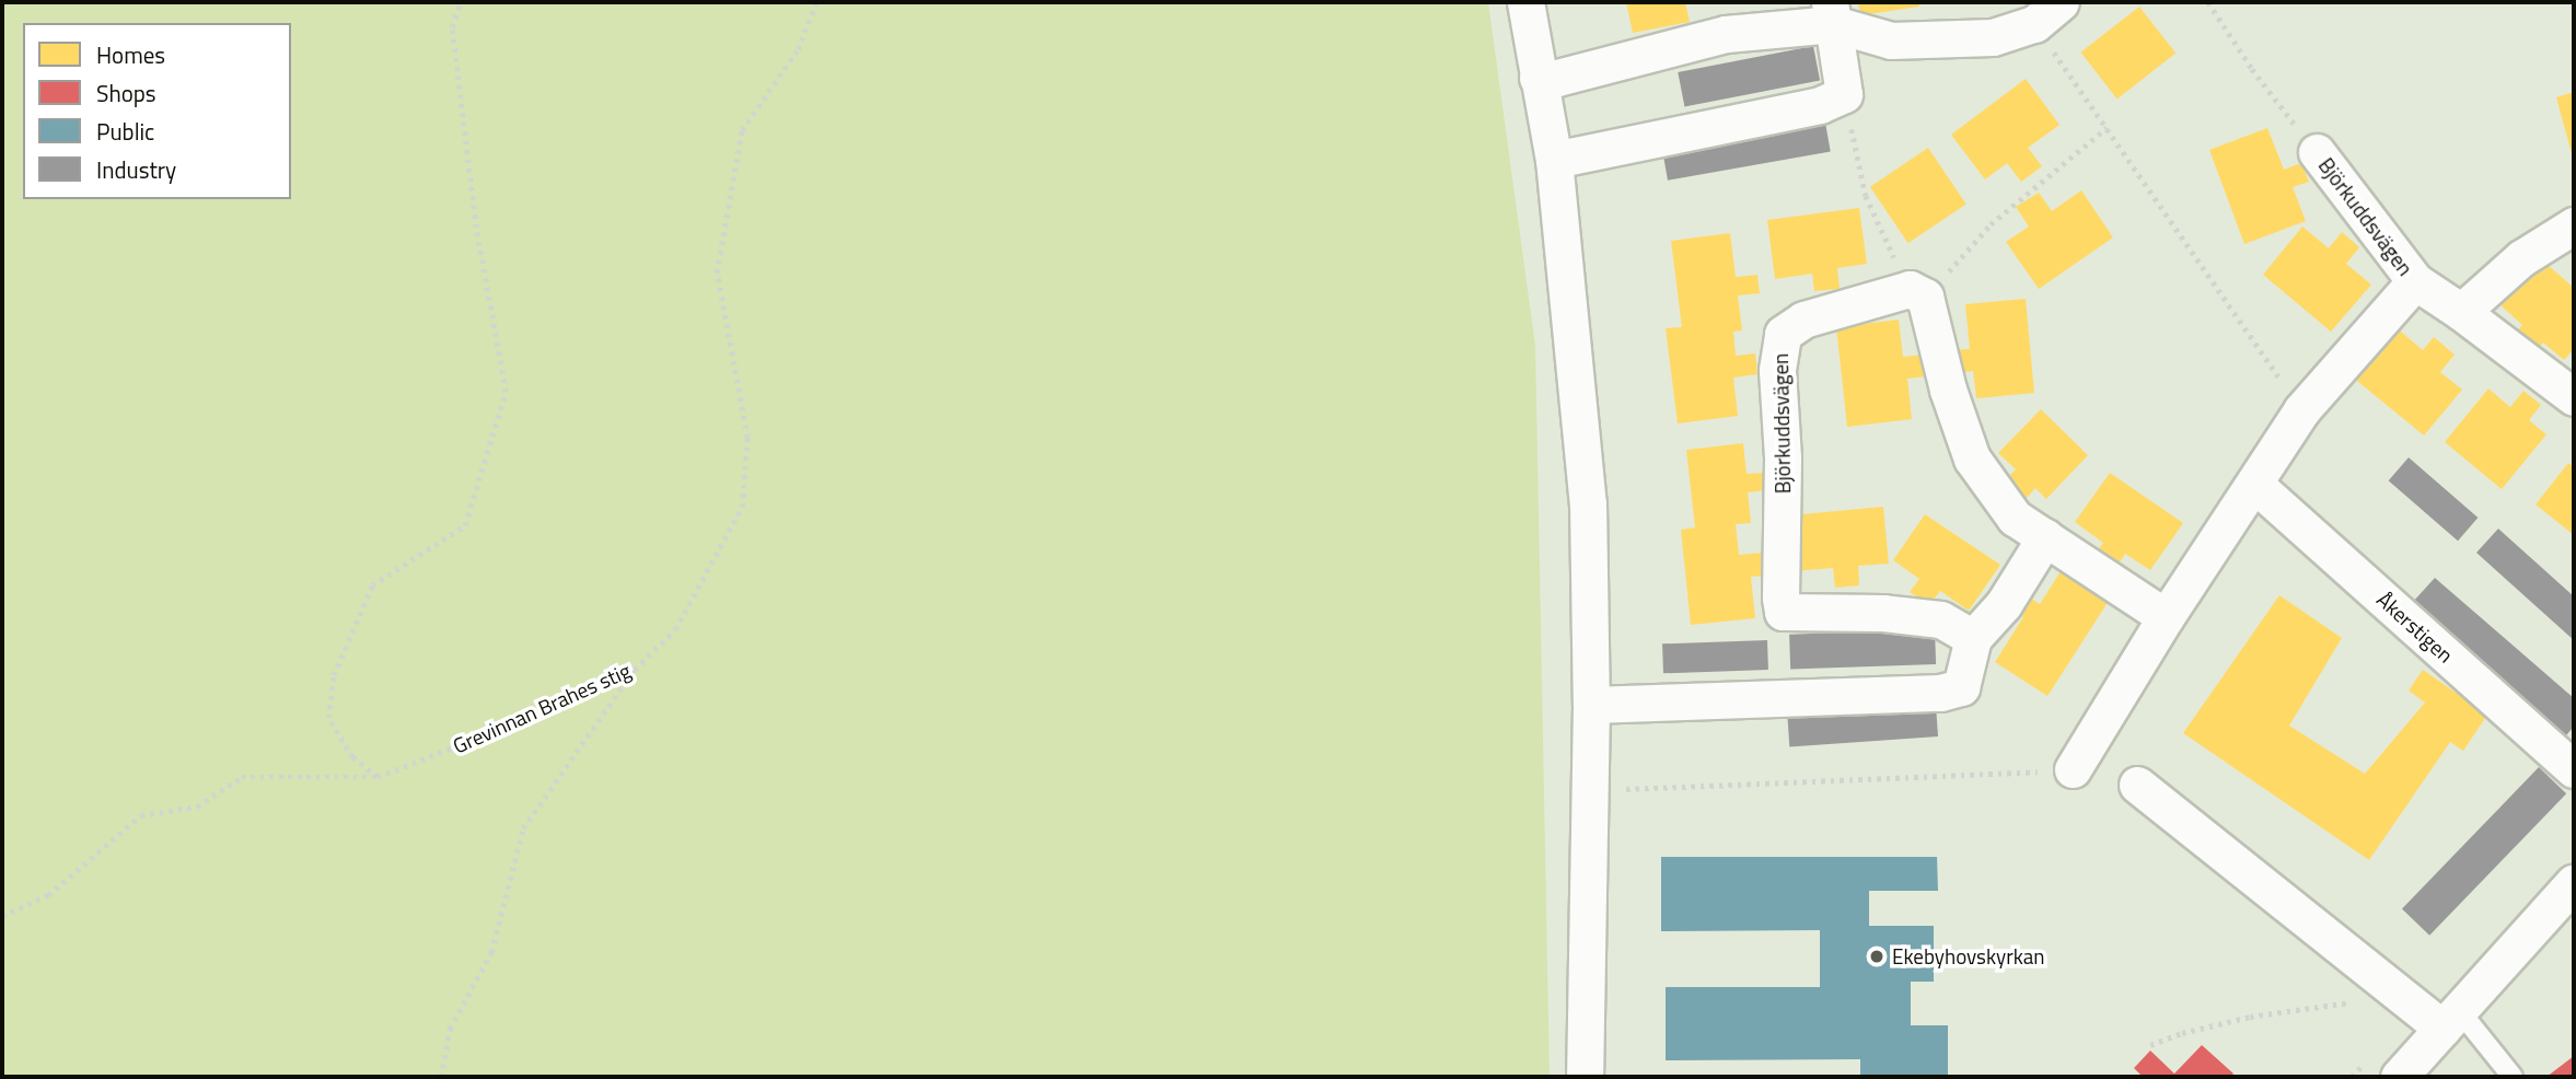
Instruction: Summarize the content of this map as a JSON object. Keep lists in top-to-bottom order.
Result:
{
  "streets": {
    "street": ["Björkuddsvägen", "Åkerstigen"],
    "path": ["Grevinnan Brahes stig"]
  },
  "crossings": [
    ["Björkuddsvägen", "Åkerstigen"]
  ],
  "places": ["Ekebyhovskyrkan"],
  "legend": [
    "Homes",
    "Shops",
    "Public",
    "Industry"
  ]
}
